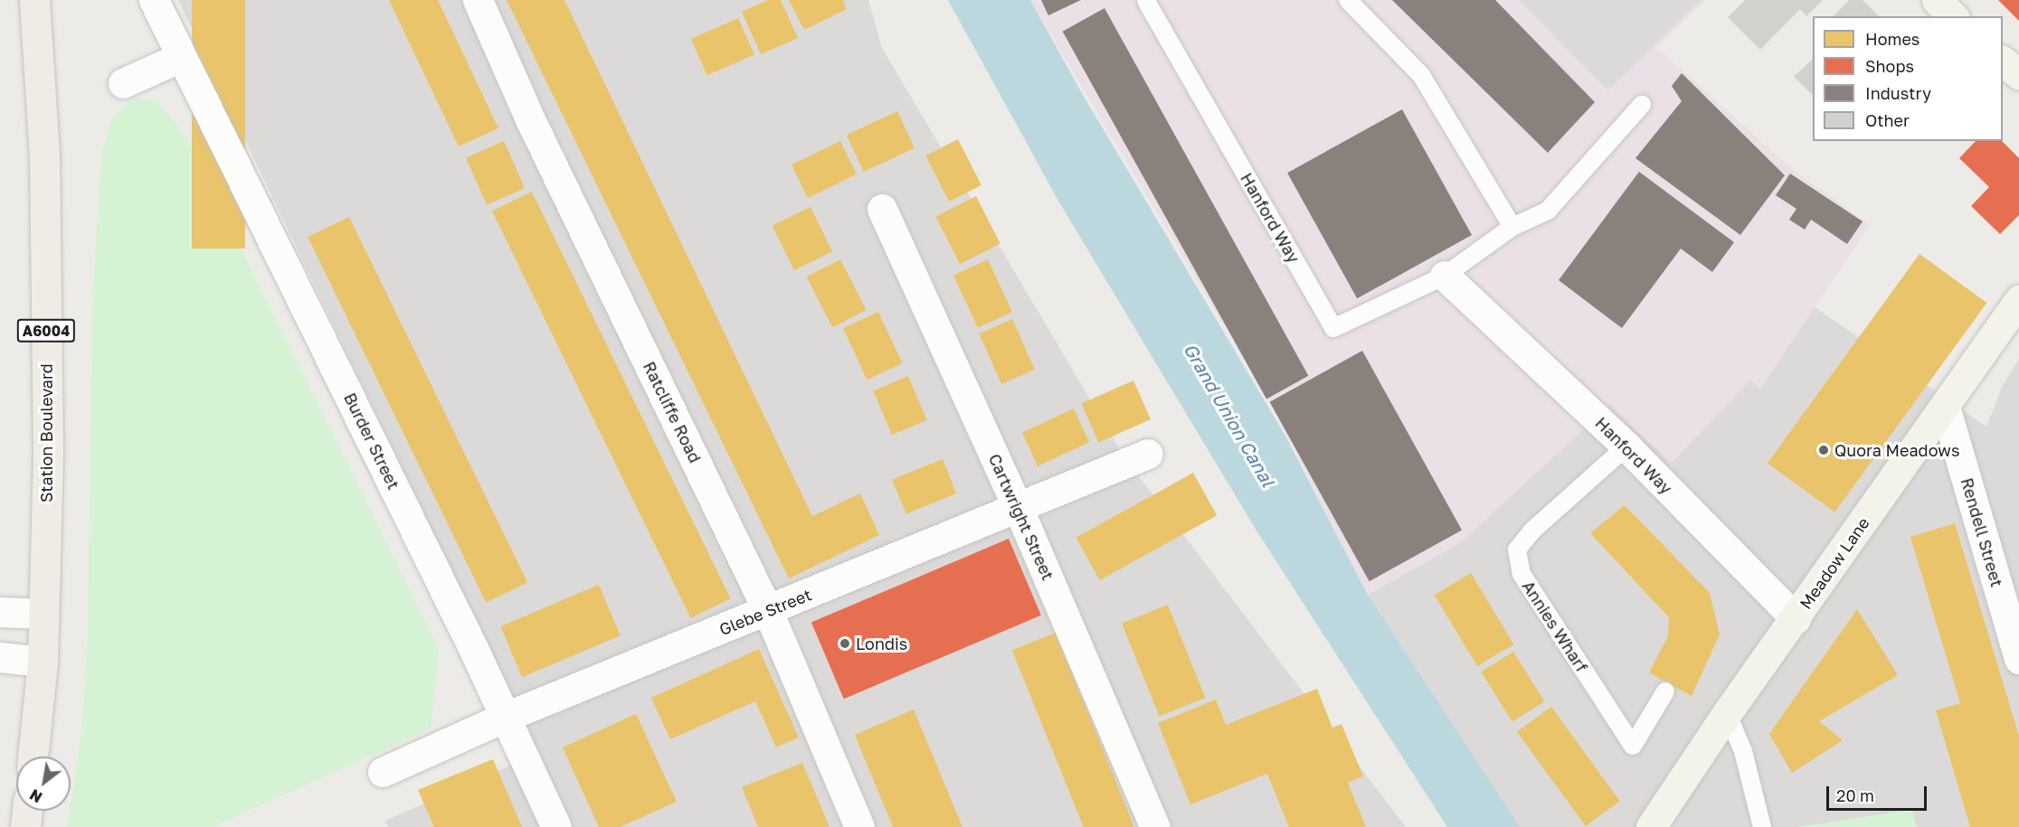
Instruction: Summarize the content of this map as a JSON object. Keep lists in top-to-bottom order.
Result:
{
  "streets": {
    "main road": ["A6004", "Station Boulevard"],
    "street": [
      "Hanford Way",
      "Ratcliffe Road",
      "Burder Street",
      "Cartwright Street",
      "Rendell Street",
      "Meadow Lane",
      "Glebe Street"
    ],
    "lane": ["Annies Wharf"]
  },
  "crossings": [
    ["Hanford Way", "Meadow Lane"],
    ["Hanford Way", "Annies Wharf"],
    ["Ratcliffe Road", "Glebe Street"],
    ["Burder Street", "Glebe Street"],
    ["Cartwright Street", "Glebe Street"],
    ["Rendell Street", "Meadow Lane"]
  ],
  "water": ["Grand Union Canal"],
  "places": ["Quora Meadows", "Londis"],
  "legend": [
    "Homes",
    "Shops",
    "Industry",
    "Other"
  ],
  "scale_bar": "20 m",
  "north": "bottom left"
}
